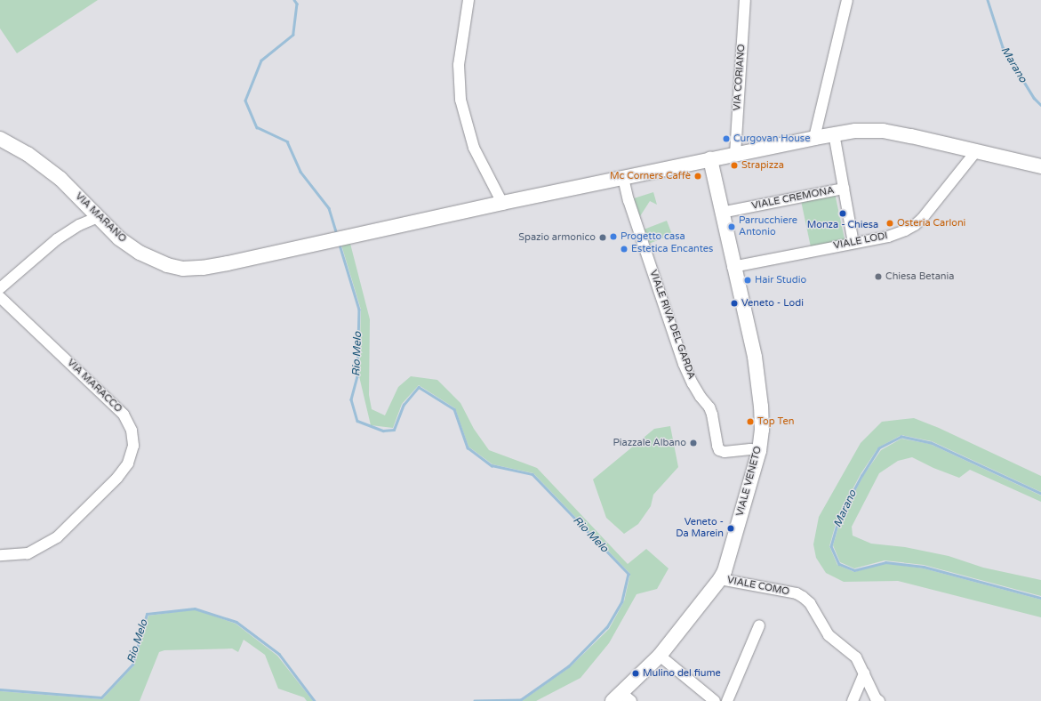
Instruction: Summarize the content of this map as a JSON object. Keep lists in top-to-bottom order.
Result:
{
  "streets": {
    "main road": ["VIA MARANO", "VIALE VENETO"],
    "street": [
      "VIA CORIANO",
      "VIALE CREMONA",
      "VIALE LODI",
      "VIALE RIVA DEL GARDA",
      "VIA MARACCO",
      "VIALE COMO"
    ]
  },
  "crossings": [
    ["VIA CORIANO", "VIA MARANO"],
    ["VIALE CREMONA", "VIALE VENETO"],
    ["VIA MARANO", "VIALE LODI"],
    ["VIA MARANO", "VIALE RIVA DEL GARDA"],
    ["VIA MARANO", "VIA MARACCO"],
    ["VIA MARANO", "VIALE VENETO"],
    ["VIALE LODI", "VIALE VENETO"],
    ["VIALE RIVA DEL GARDA", "VIALE VENETO"],
    ["VIALE VENETO", "VIALE COMO"]
  ],
  "water": ["Marano", "Rio Melo"],
  "places": [
    "Curgovan House",
    "Strapizza",
    "Mc Corners Caffè",
    "Monza - Chiesa",
    "Osteria Carloni",
    "Parrucchiere Antonio",
    "Progetto casa",
    "Spazio armonico",
    "Estetica Encantes",
    "Chiesa Betania",
    "Hair Studio",
    "Veneto - Lodi",
    "Top Ten",
    "Piazzale Albano",
    "Veneto - Da Marein",
    "Mulino del fiume"
  ]
}
